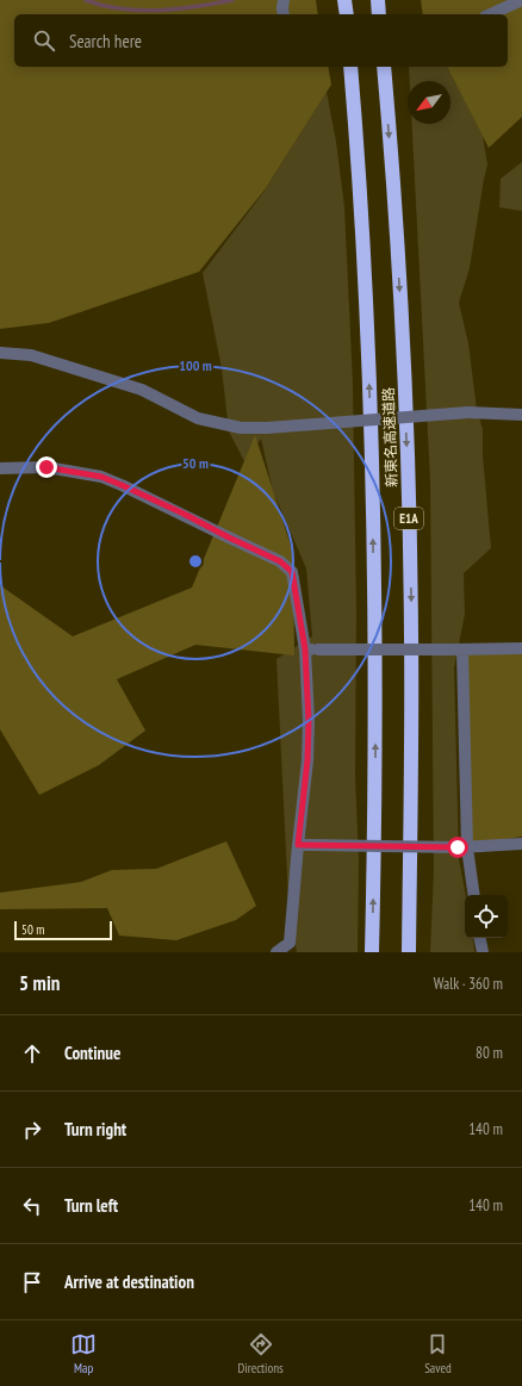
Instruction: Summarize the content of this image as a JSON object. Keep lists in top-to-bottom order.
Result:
{
  "streets": {
    "highway": ["新東名高速道路", "E1A"]
  },
  "scale_bar": "50 m",
  "north": "bottom left",
  "page": {
    "search": "Search here",
    "scale": "50 m",
    "heading": ["5 min", "Walk · 360 m"],
    "list": [
      ["Continue", "80 m"],
      ["Turn right", "140 m"],
      ["Turn left", "140 m"],
      "Arrive at destination"
    ],
    "nav": ["Map", "Directions", "Saved"]
  },
  "rings": ["100 m", "50 m"]
}
